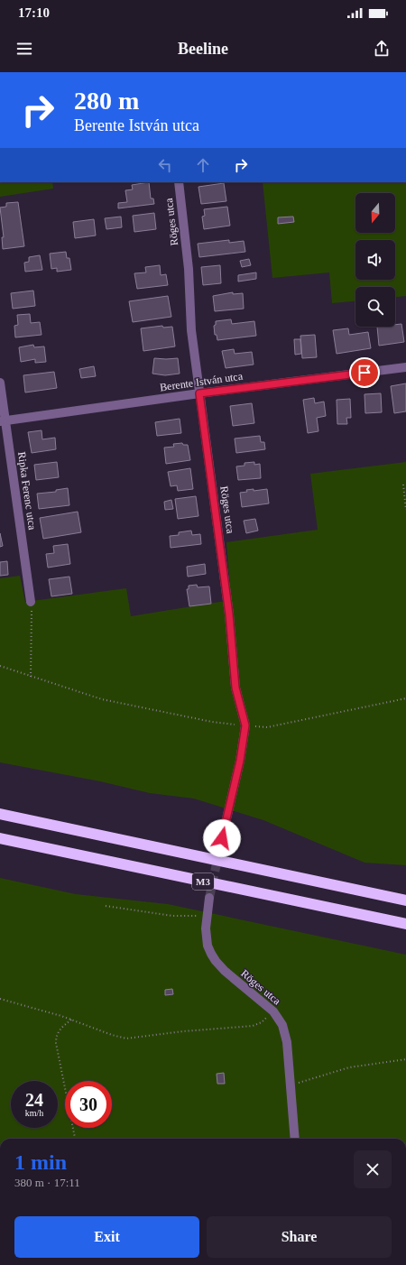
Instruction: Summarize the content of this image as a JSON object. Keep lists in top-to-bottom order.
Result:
{
  "streets": {
    "highway": ["M3"],
    "street": ["Röges utca", "Berente István utca", "Ripka Ferenc utca"]
  },
  "crossings": [
    ["Röges utca", "Berente István utca"],
    ["Berente István utca", "Ripka Ferenc utca"]
  ],
  "north": "bottom",
  "page": {
    "status": "17:10",
    "header": "Beeline",
    "turn": ["280 m", "Berente István utca"],
    "speed": "24 km/h",
    "limit": "30",
    "heading": ["1 min", "380 m · 17:11"],
    "buttons": ["Exit", "Share"]
  }
}
